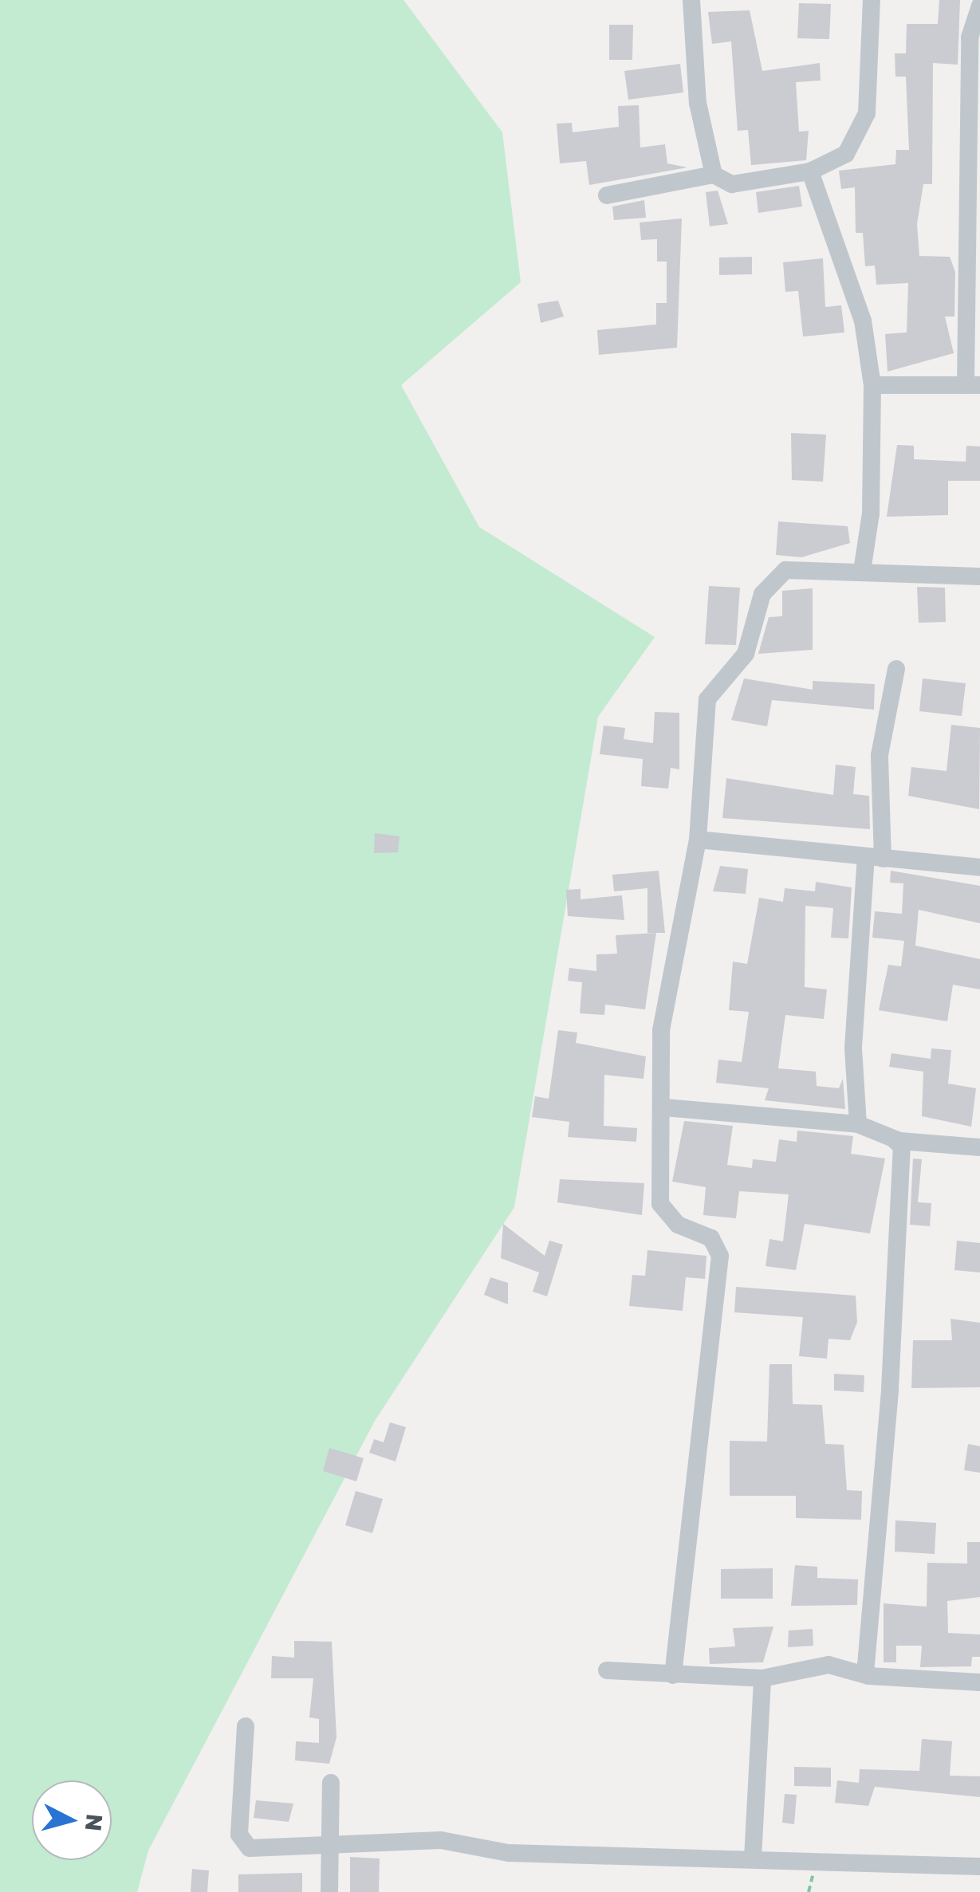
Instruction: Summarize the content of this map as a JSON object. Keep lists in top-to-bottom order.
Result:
{
  "north": "right"
}
